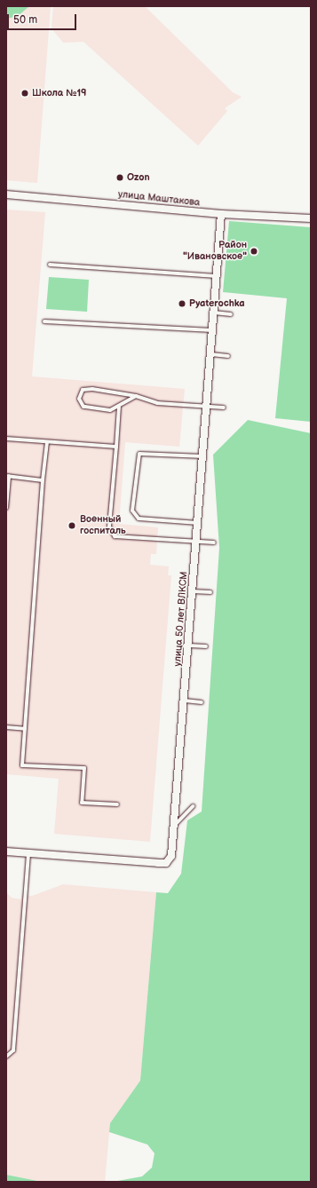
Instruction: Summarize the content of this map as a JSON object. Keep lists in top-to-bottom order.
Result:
{
  "streets": {
    "street": ["улица Маштакова", "улица 50 лет ВЛКСМ"]
  },
  "crossings": [
    ["улица Маштакова", "улица 50 лет ВЛКСМ"]
  ],
  "places": [
    "Школа №19",
    "Ozon",
    "Район \"Ивановское\"",
    "Pyaterochka",
    "Военный госпиталь"
  ],
  "scale_bar": "50 m"
}
